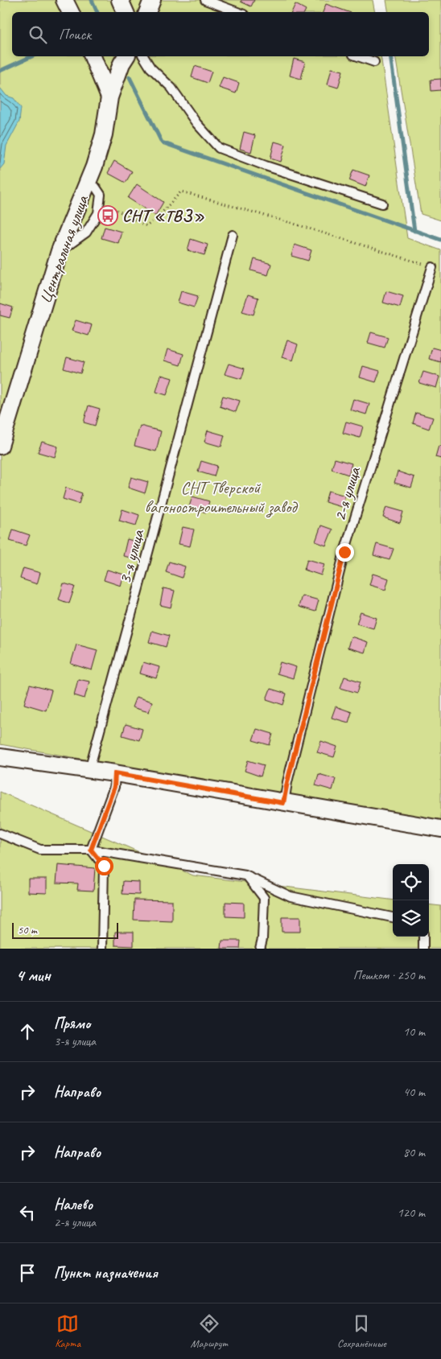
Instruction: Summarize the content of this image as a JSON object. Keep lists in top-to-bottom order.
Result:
{
  "streets": {
    "street": ["Центральная улица"],
    "lane": ["2-я улица", "3-я улица"]
  },
  "parks": ["СНТ Тверской вагоностроительный завод"],
  "places": {
    "bus stop": ["СНТ «ТВЗ»"]
  },
  "scale_bar": "50 m",
  "page": {
    "search": "Поиск",
    "scale": "50 m",
    "heading": ["4 мин", "Пешком · 250 m"],
    "list": [
      ["Прямо", "3-я улица", "10 m"],
      ["Направо", "40 m"],
      ["Направо", "80 m"],
      ["Налево", "2-я улица", "120 m"],
      "Пункт назначения"
    ],
    "nav": ["Карта", "Маршрут", "Сохранённые"]
  }
}
